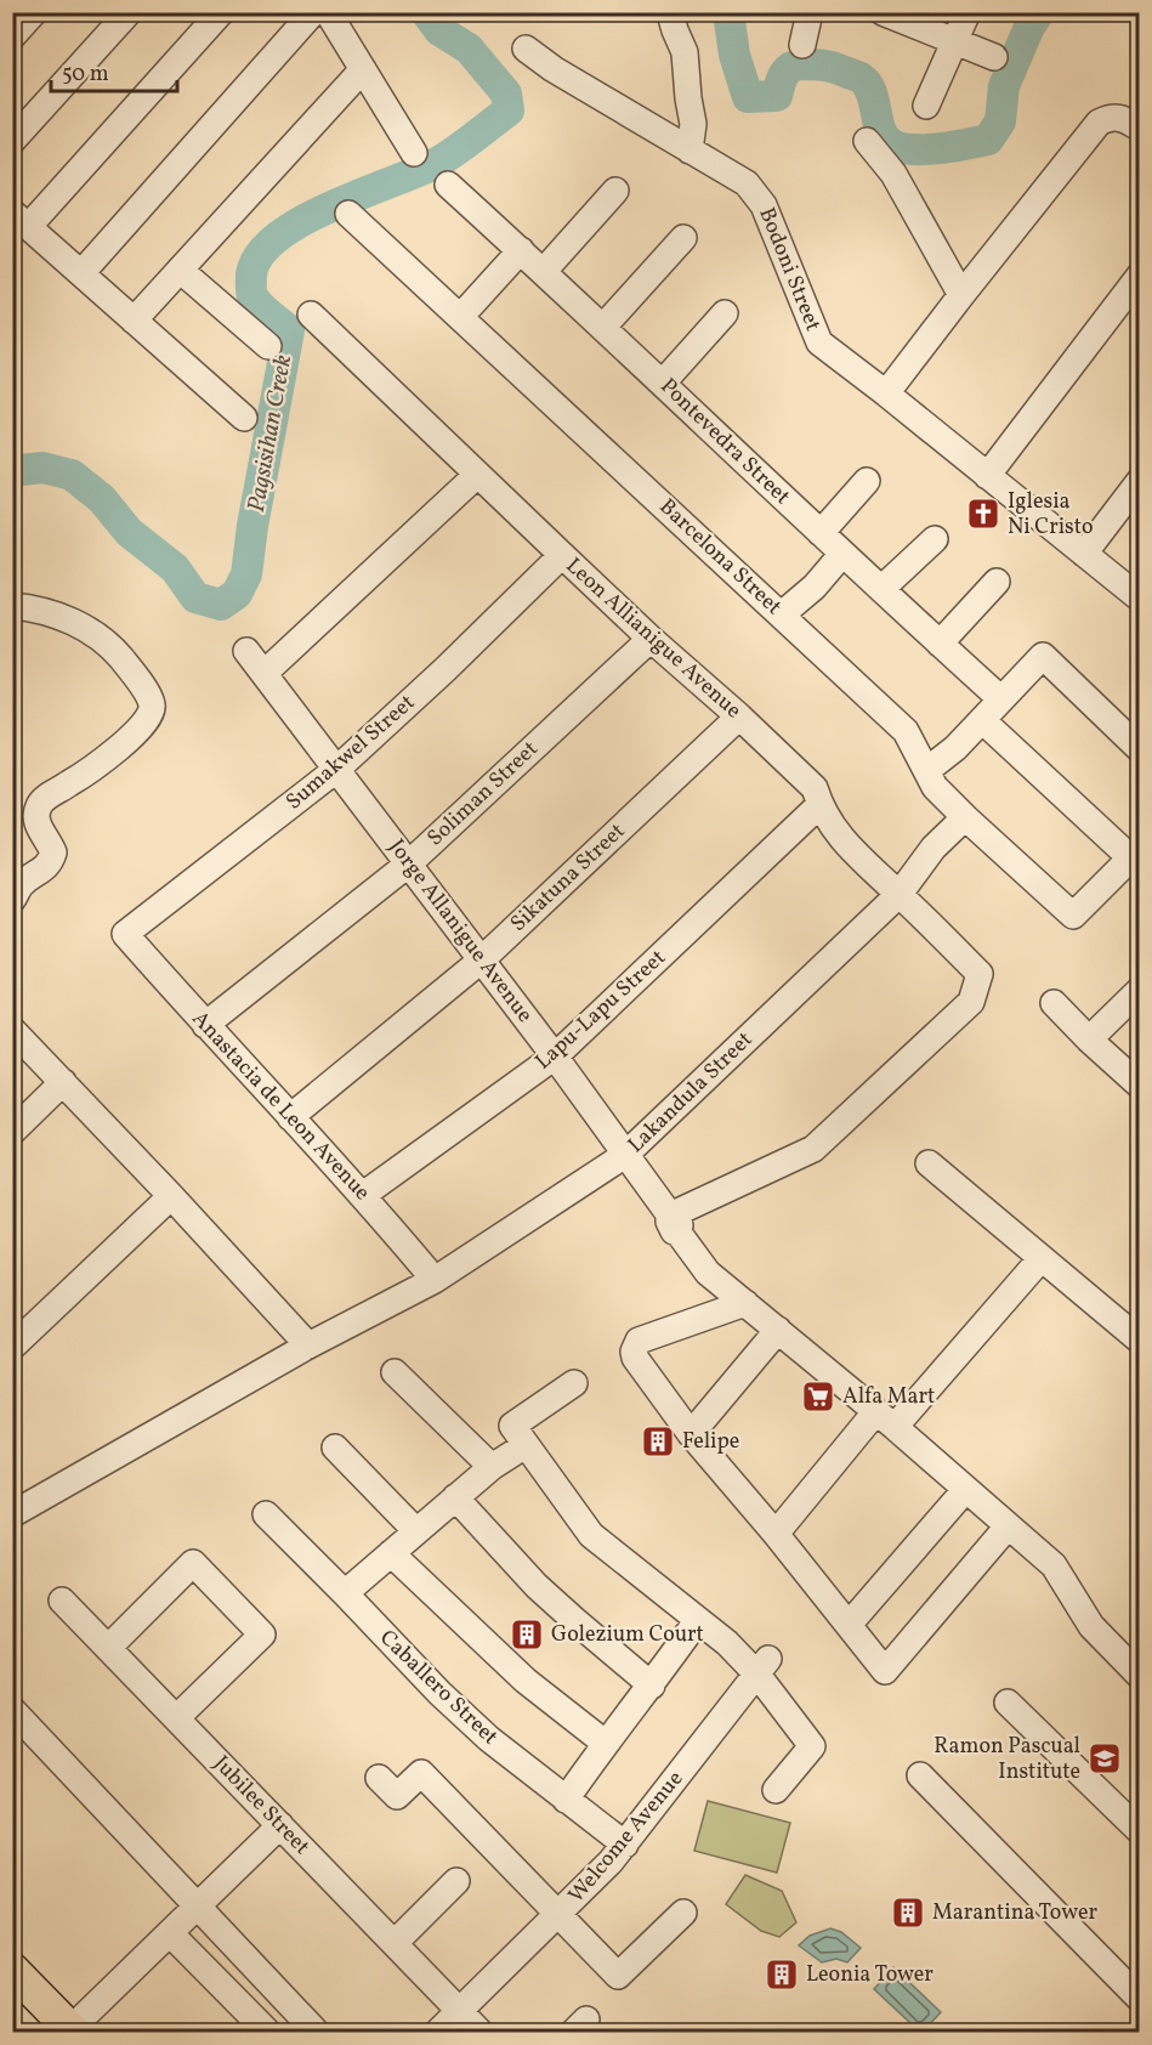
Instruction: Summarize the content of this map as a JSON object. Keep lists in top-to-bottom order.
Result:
{
  "streets": {
    "street": [
      "Bodoni Street",
      "Pontevedra Street",
      "Barcelona Street",
      "Leon Allianigue Avenue",
      "Sumakwel Street",
      "Soliman Street",
      "Sikatuna Street",
      "Jorge Allanigue Avenue",
      "Lapu-Lapu Street",
      "Lakandula Street",
      "Anastacia de Leon Avenue",
      "Caballero Street",
      "Jubilee Street",
      "Welcome Avenue"
    ]
  },
  "crossings": [
    ["Barcelona Street", "Lakandula Street"],
    ["Leon Allianigue Avenue", "Sumakwel Street"],
    ["Leon Allianigue Avenue", "Soliman Street"],
    ["Leon Allianigue Avenue", "Sikatuna Street"],
    ["Leon Allianigue Avenue", "Jorge Allanigue Avenue"],
    ["Leon Allianigue Avenue", "Lapu-Lapu Street"],
    ["Leon Allianigue Avenue", "Lakandula Street"],
    ["Sumakwel Street", "Jorge Allanigue Avenue"],
    ["Sumakwel Street", "Anastacia de Leon Avenue"],
    ["Soliman Street", "Jorge Allanigue Avenue"],
    ["Soliman Street", "Anastacia de Leon Avenue"],
    ["Sikatuna Street", "Jorge Allanigue Avenue"],
    ["Sikatuna Street", "Anastacia de Leon Avenue"],
    ["Jorge Allanigue Avenue", "Lapu-Lapu Street"],
    ["Jorge Allanigue Avenue", "Lakandula Street"],
    ["Lapu-Lapu Street", "Anastacia de Leon Avenue"],
    ["Lakandula Street", "Anastacia de Leon Avenue"],
    ["Caballero Street", "Welcome Avenue"],
    ["Jubilee Street", "Welcome Avenue"]
  ],
  "water": ["Pagsisihan Creek"],
  "places": {
    "church": ["Iglesia Ni Cristo"],
    "supermarket": ["Alfa Mart"],
    "building": [
      "Felipe",
      "Golezium Court",
      "Marantina Tower",
      "Leonia Tower"
    ],
    "school or university": ["Ramon Pascual Institute"]
  },
  "scale_bar": "50 m"
}
